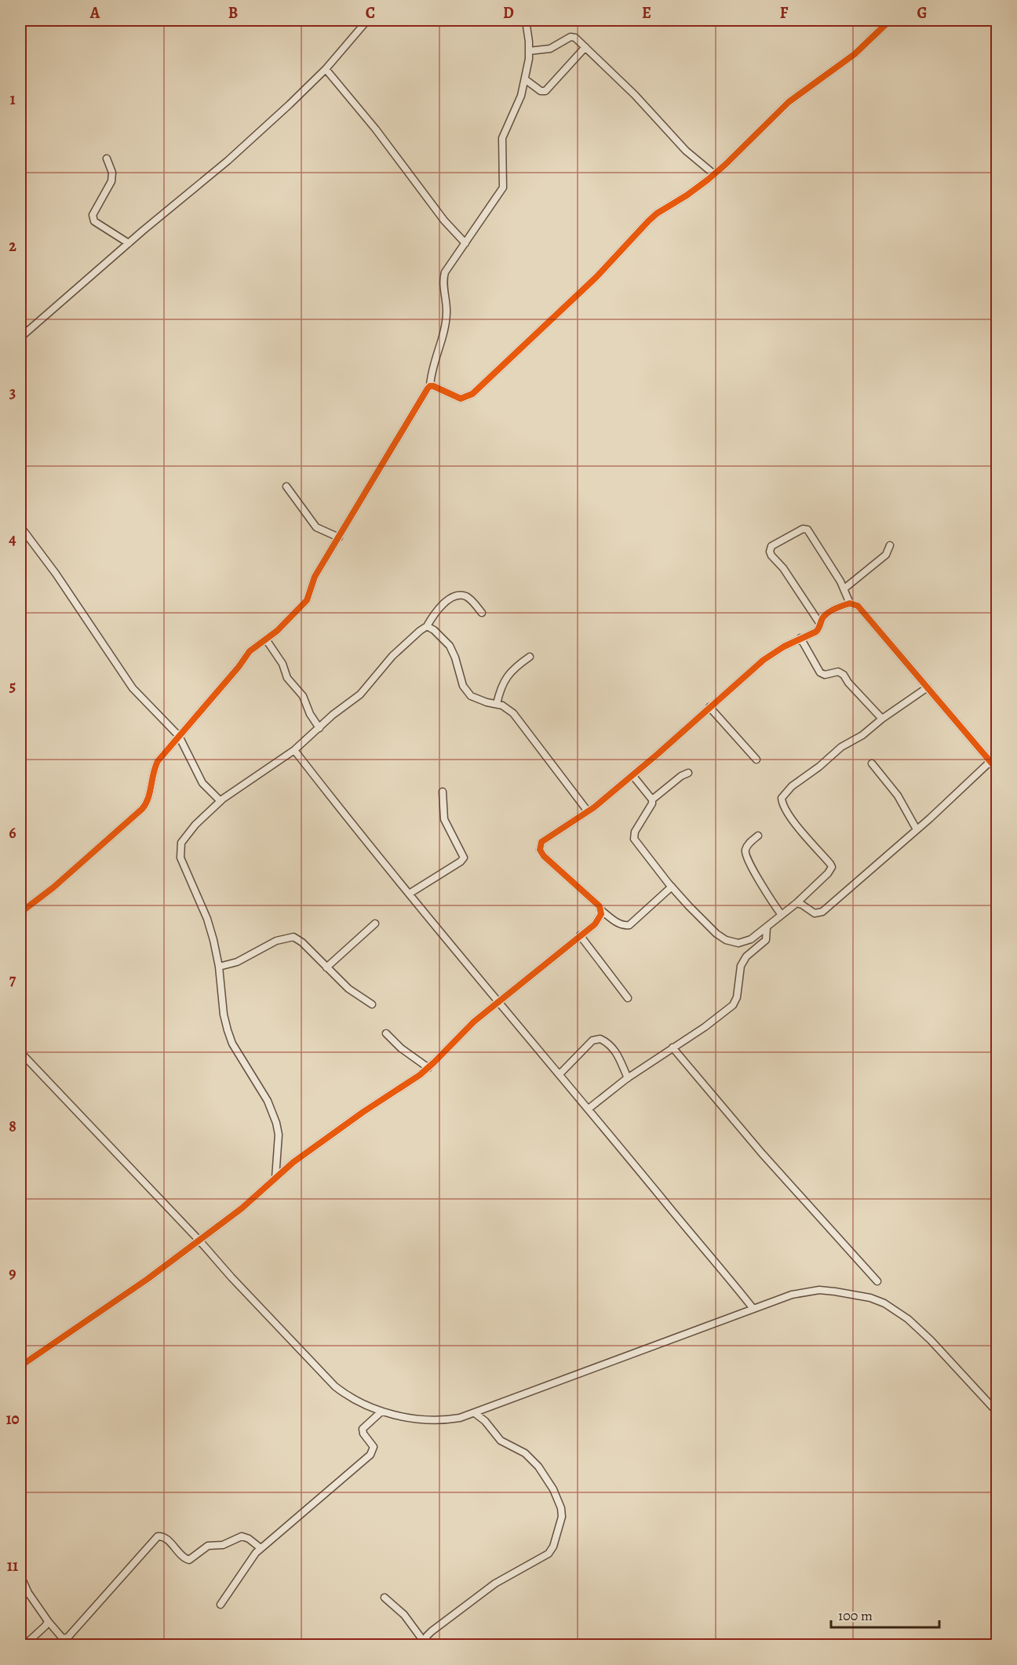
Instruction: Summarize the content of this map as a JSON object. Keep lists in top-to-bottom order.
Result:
{
  "scale_bar": "100 m",
  "grid": {
    "columns": [
      "A",
      "B",
      "C",
      "D",
      "E",
      "F",
      "G"
    ],
    "rows": [
      "1",
      "2",
      "3",
      "4",
      "5",
      "6",
      "7",
      "8",
      "9",
      "10",
      "11"
    ]
  }
}
